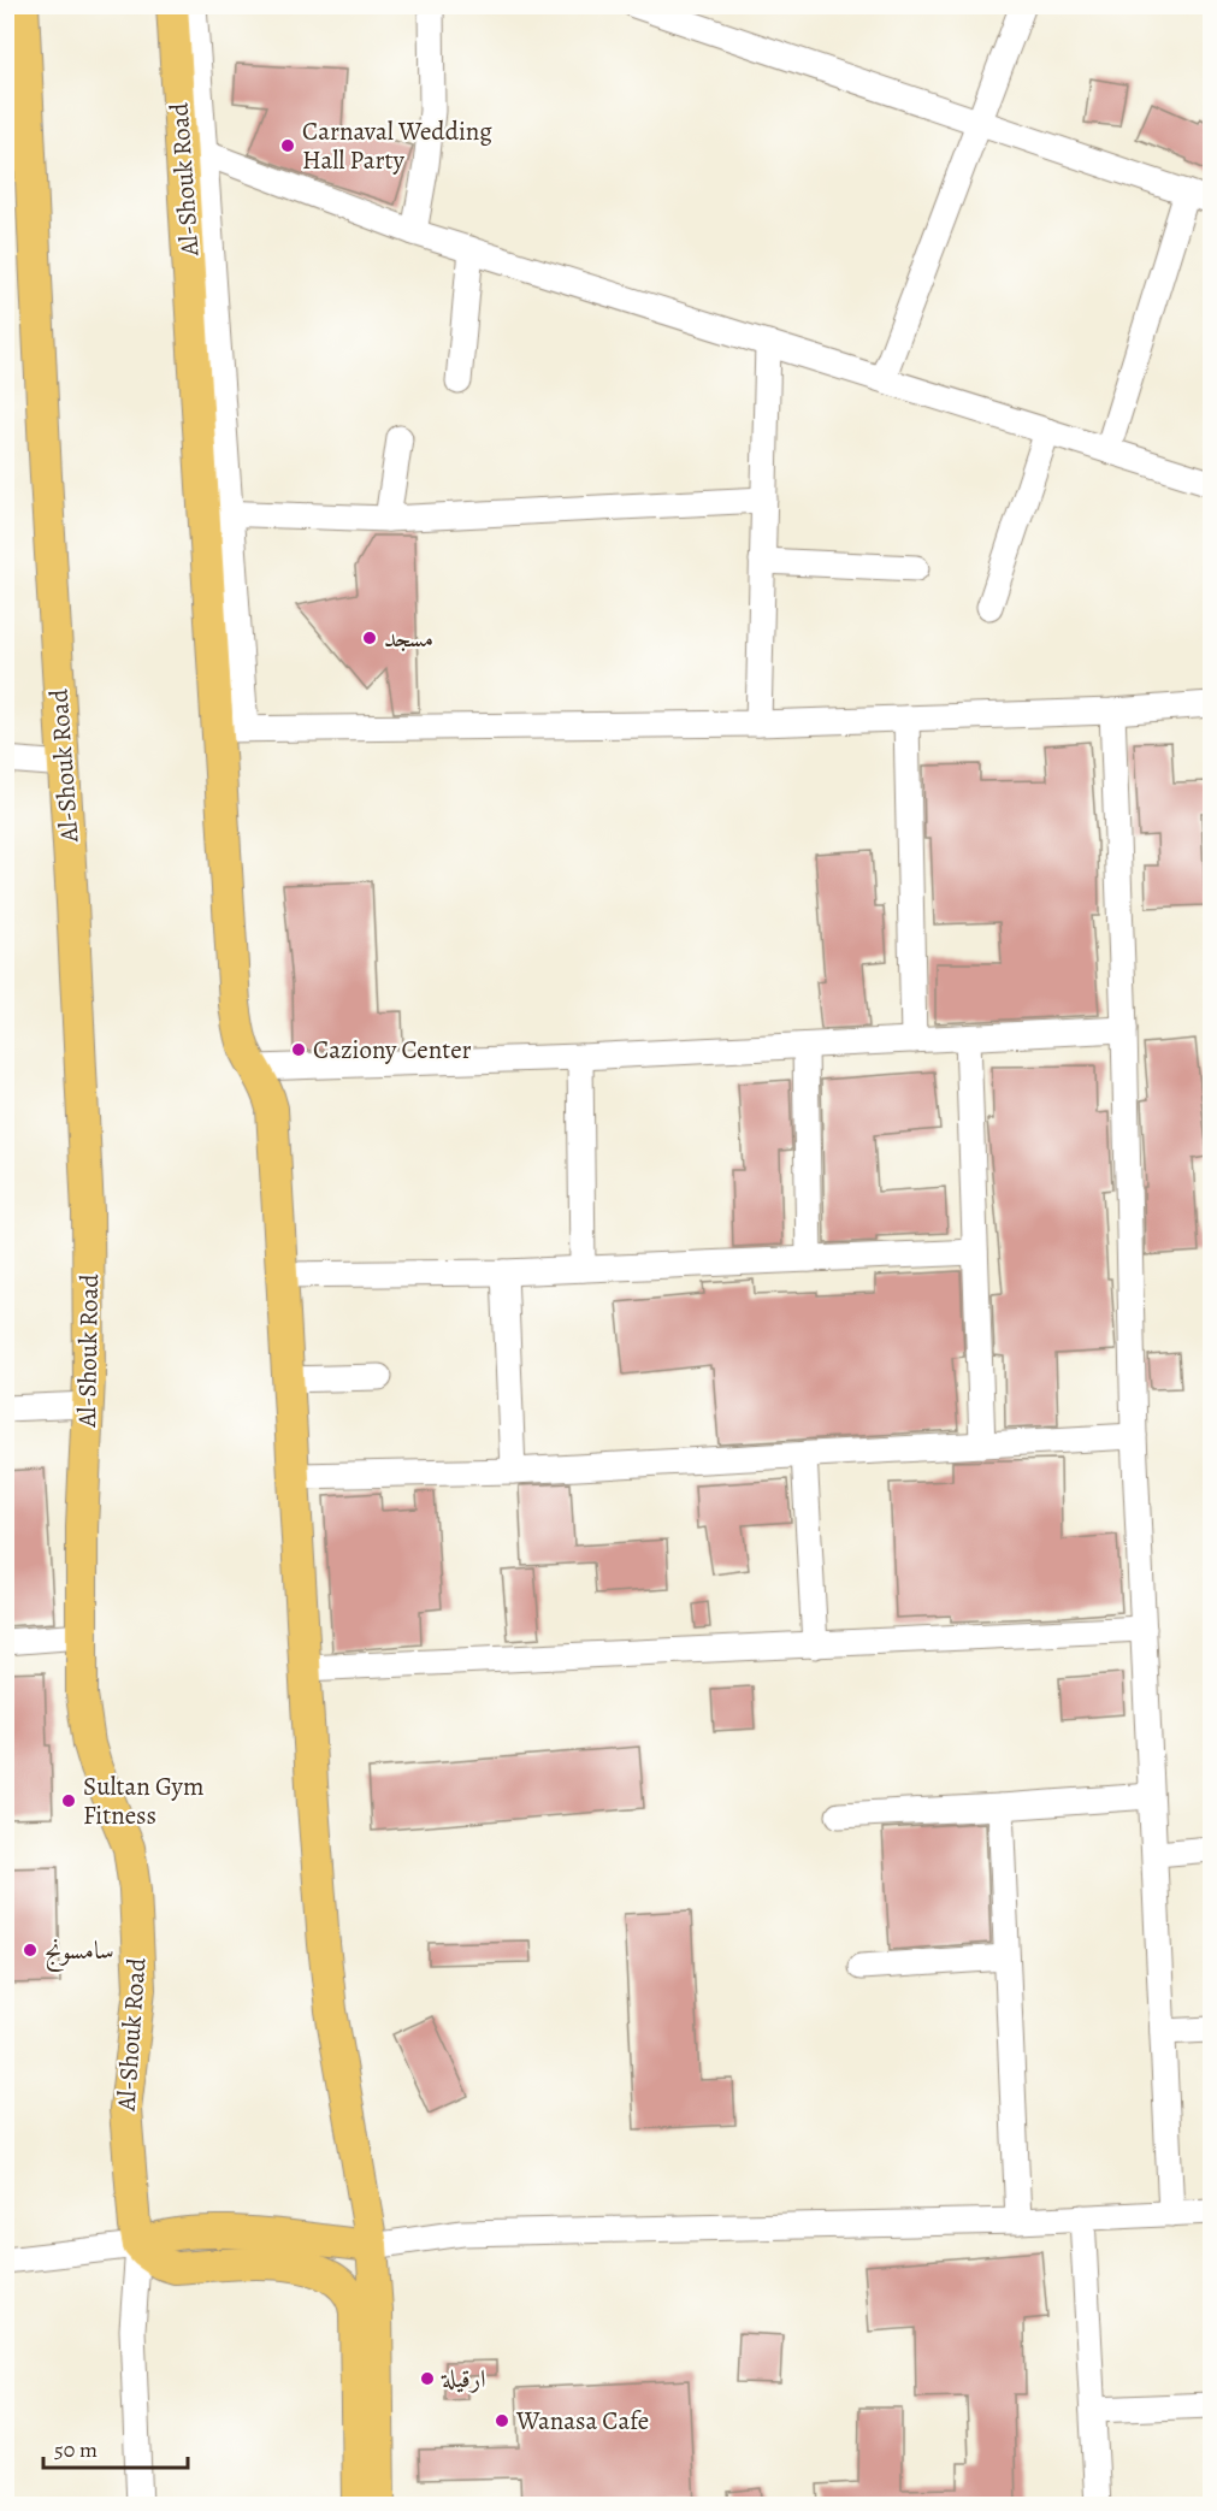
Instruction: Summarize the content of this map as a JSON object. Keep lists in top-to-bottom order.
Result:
{
  "streets": {
    "main road": ["Al-Shouk Road"]
  },
  "places": [
    "Carnaval Wedding Hall Party",
    "مسجد",
    "Caziony Center",
    "Sultan Gym Fitness",
    "سامسونج",
    "ارقيلة",
    "Wanasa Cafe"
  ],
  "scale_bar": "50 m"
}
